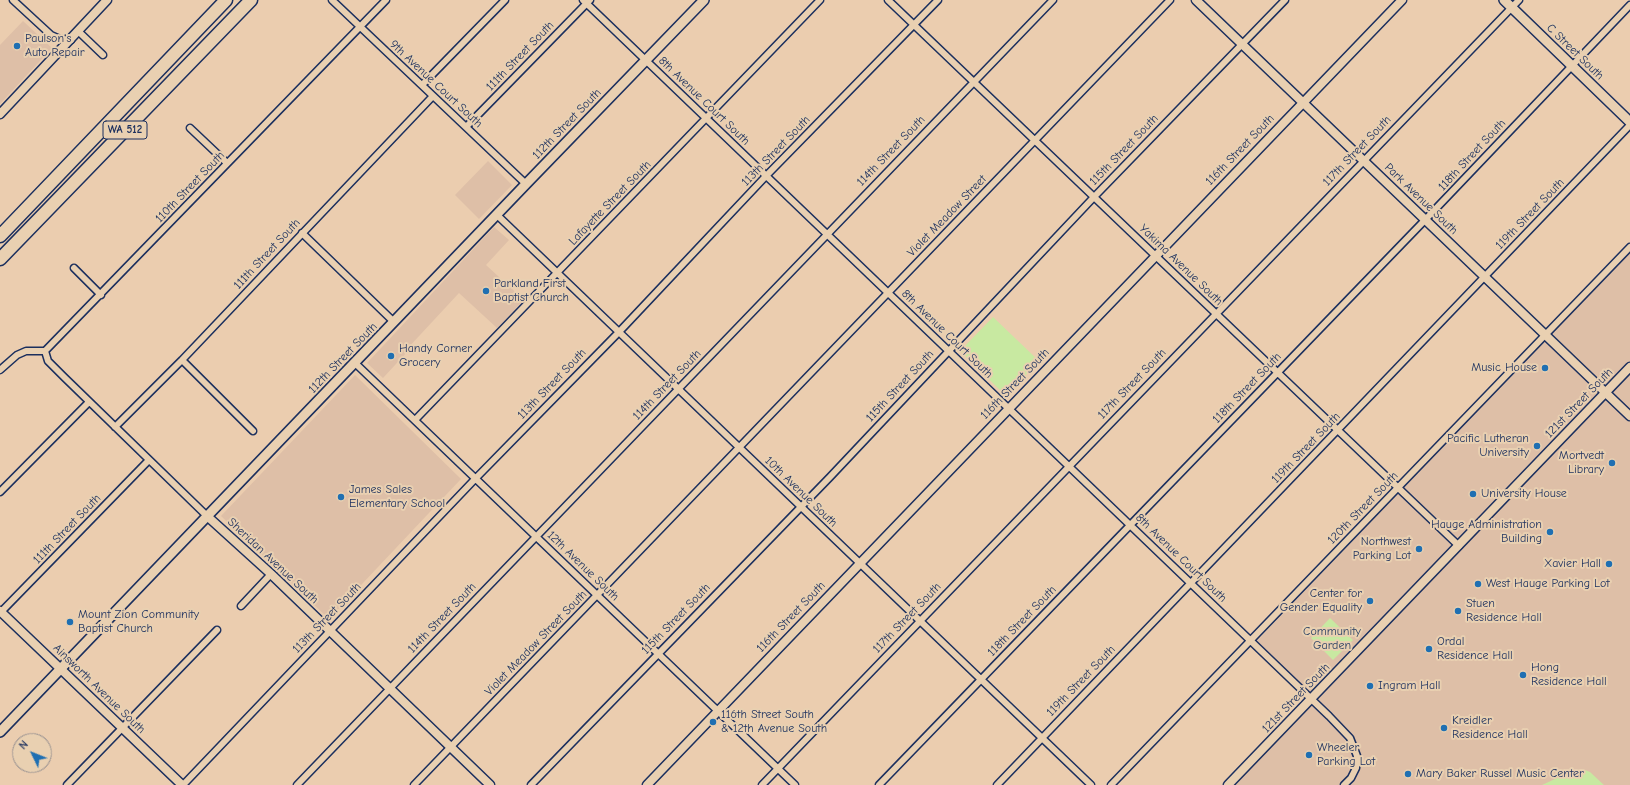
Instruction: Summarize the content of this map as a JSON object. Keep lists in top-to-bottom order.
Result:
{
  "streets": {
    "highway": ["WA 512"],
    "main road": ["C Street South", "112th Street South"],
    "street": [
      "111th Street South",
      "9th Avenue Court South",
      "8th Avenue Court South",
      "115th Street South",
      "116th Street South",
      "113th Street South",
      "114th Street South",
      "117th Street South",
      "118th Street South",
      "110th Street South",
      "Park Avenue South",
      "Lafayette Street South",
      "119th Street South",
      "Violet Meadow Street",
      "Yakima Avenue South",
      "121st Street South",
      "10th Avenue South",
      "120th Street South",
      "Sheridan Avenue South",
      "12th Avenue South",
      "Violet Meadow Street South",
      "Ainsworth Avenue South"
    ]
  },
  "crossings": [
    ["C Street South", "117th Street South"],
    ["C Street South", "118th Street South"],
    ["111th Street South", "9th Avenue Court South"],
    ["111th Street South", "8th Avenue Court South"],
    ["111th Street South", "Sheridan Avenue South"],
    ["111th Street South", "Ainsworth Avenue South"],
    ["9th Avenue Court South", "112th Street South"],
    ["9th Avenue Court South", "110th Street South"],
    ["8th Avenue Court South", "112th Street South"],
    ["8th Avenue Court South", "115th Street South"],
    ["8th Avenue Court South", "116th Street South"],
    ["8th Avenue Court South", "113th Street South"],
    ["8th Avenue Court South", "114th Street South"],
    ["8th Avenue Court South", "117th Street South"],
    ["8th Avenue Court South", "118th Street South"],
    ["8th Avenue Court South", "Lafayette Street South"],
    ["8th Avenue Court South", "119th Street South"],
    ["8th Avenue Court South", "Violet Meadow Street"],
    ["8th Avenue Court South", "121st Street South"],
    ["8th Avenue Court South", "120th Street South"],
    ["112th Street South", "10th Avenue South"],
    ["112th Street South", "Sheridan Avenue South"],
    ["112th Street South", "12th Avenue South"],
    ["112th Street South", "Ainsworth Avenue South"],
    ["115th Street South", "Park Avenue South"],
    ["115th Street South", "Yakima Avenue South"],
    ["115th Street South", "10th Avenue South"],
    ["115th Street South", "12th Avenue South"],
    ["116th Street South", "Park Avenue South"],
    ["116th Street South", "Yakima Avenue South"],
    ["116th Street South", "10th Avenue South"],
    ["116th Street South", "12th Avenue South"],
    ["113th Street South", "Yakima Avenue South"],
    ["113th Street South", "10th Avenue South"],
    ["113th Street South", "Sheridan Avenue South"],
    ["113th Street South", "12th Avenue South"],
    ["113th Street South", "Ainsworth Avenue South"],
    ["114th Street South", "Yakima Avenue South"],
    ["114th Street South", "10th Avenue South"],
    ["114th Street South", "Sheridan Avenue South"],
    ["114th Street South", "12th Avenue South"],
    ["117th Street South", "Park Avenue South"],
    ["117th Street South", "Yakima Avenue South"],
    ["117th Street South", "10th Avenue South"],
    ["117th Street South", "12th Avenue South"],
    ["118th Street South", "Park Avenue South"],
    ["118th Street South", "Yakima Avenue South"],
    ["118th Street South", "10th Avenue South"],
    ["110th Street South", "Sheridan Avenue South"],
    ["Park Avenue South", "119th Street South"],
    ["Park Avenue South", "121st Street South"],
    ["Park Avenue South", "120th Street South"],
    ["Lafayette Street South", "10th Avenue South"],
    ["Lafayette Street South", "12th Avenue South"],
    ["119th Street South", "Yakima Avenue South"],
    ["119th Street South", "10th Avenue South"],
    ["Violet Meadow Street", "Yakima Avenue South"],
    ["Violet Meadow Street", "10th Avenue South"],
    ["Violet Meadow Street", "Violet Meadow Street South"],
    ["Yakima Avenue South", "121st Street South"],
    ["Yakima Avenue South", "120th Street South"],
    ["10th Avenue South", "Violet Meadow Street South"],
    ["Sheridan Avenue South", "Violet Meadow Street South"],
    ["12th Avenue South", "Violet Meadow Street South"]
  ],
  "parks": ["Community Garden"],
  "places": [
    "Paulson's Auto Repair",
    "Parkland First Baptist Church",
    "Handy Corner Grocery",
    "Music House",
    "Pacific Lutheran University",
    "Mortvedt Library",
    "University House",
    "James Sales Elementary School",
    "Hauge Administration Building",
    "Northwest Parking Lot",
    "Xavier Hall",
    "West Hauge Parking Lot",
    "Center for Gender Equality",
    "Stuen Residence Hall",
    "Mount Zion Community Baptist Church",
    "Ordal Residence Hall",
    "Hong Residence Hall",
    "Ingram Hall",
    "116th Street South & 12th Avenue South",
    "Kreidler Residence Hall",
    "Wheeler Parking Lot",
    "Mary Baker Russel Music Center"
  ],
  "north": "top left"
}
